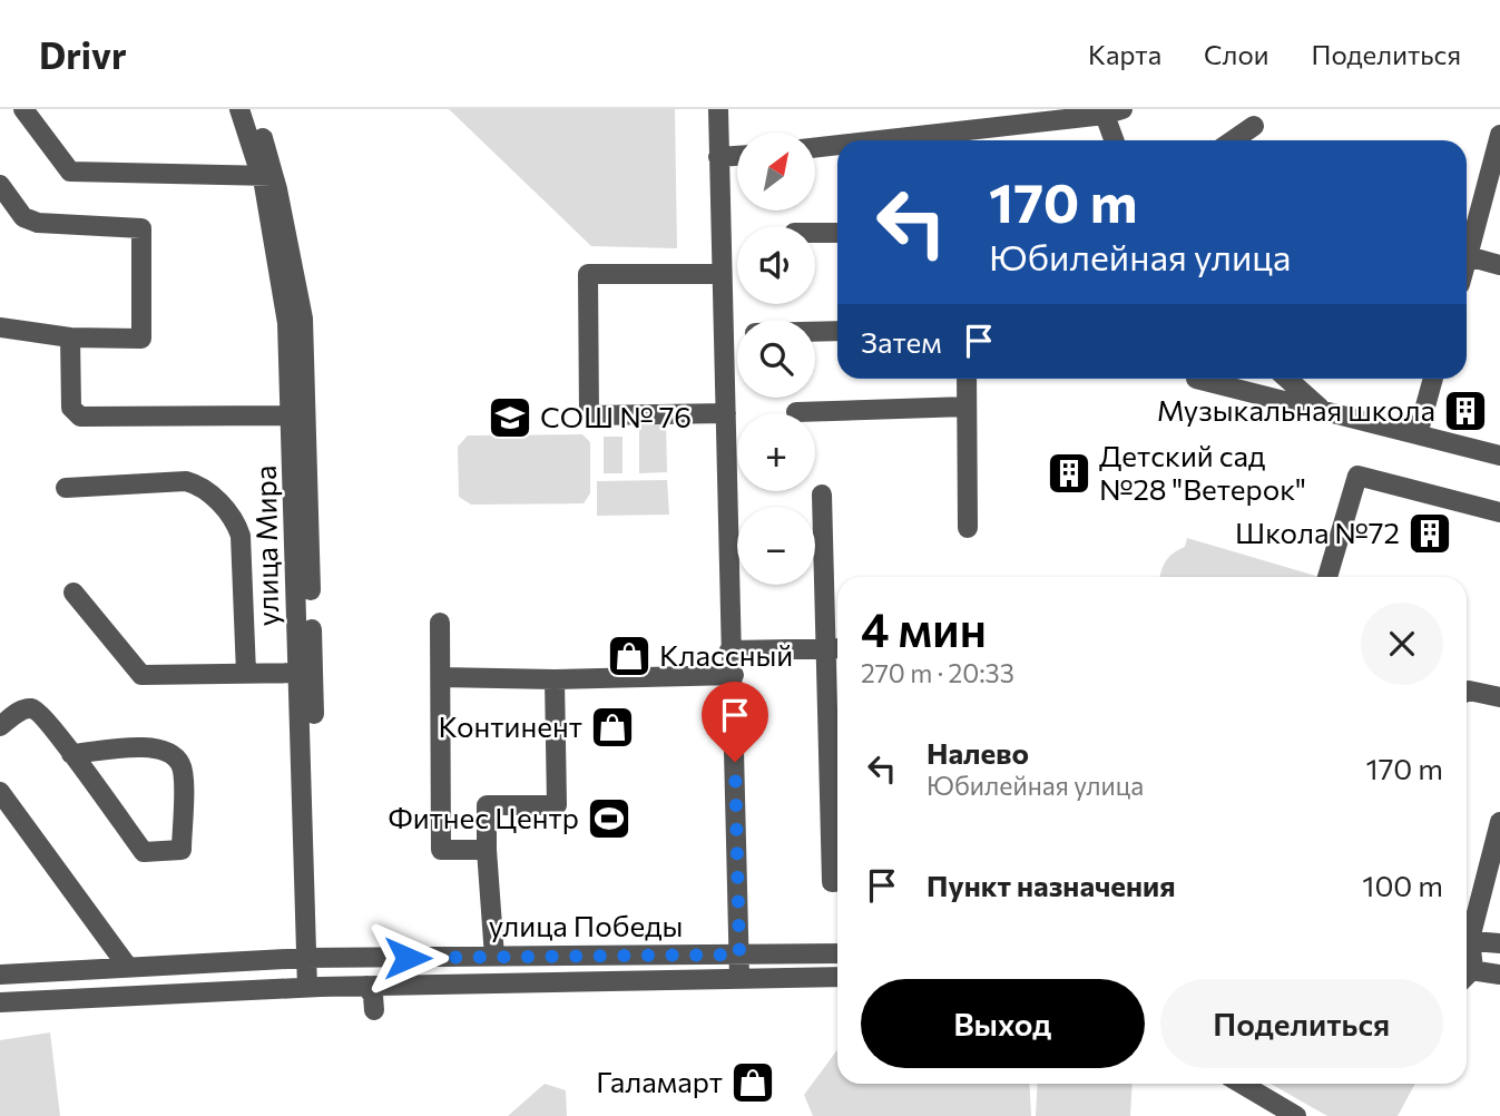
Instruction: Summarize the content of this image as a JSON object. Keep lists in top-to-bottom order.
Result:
{
  "streets": {
    "street": ["улица Мира", "улица Победы"]
  },
  "crossings": [
    ["улица Мира", "улица Победы"]
  ],
  "places": {
    "building": ["Музыкальная школа", "Детский сад №28 \"Ветерок\"", "Школа №72"],
    "school or university": ["СОШ № 76"],
    "shop": ["Классный", "Континент", "Галамарт"],
    "sports": ["Фитнес Центр"]
  },
  "north": "top right",
  "page": {
    "header": "Drivr",
    "nav": ["Карта", "Слои", "Поделиться"],
    "map_buttons": ["+", "−"],
    "turn": ["170 m", "Юбилейная улица"],
    "then": "Затем",
    "heading": ["4 мин", "270 m · 20:33"],
    "list": [
      {
        "name": "Налево",
        "note": "Юбилейная улица",
        "value": "170 m"
      },
      {
        "name": "Пункт назначения",
        "value": "100 m"
      }
    ],
    "buttons": ["Выход", "Поделиться"]
  }
}
